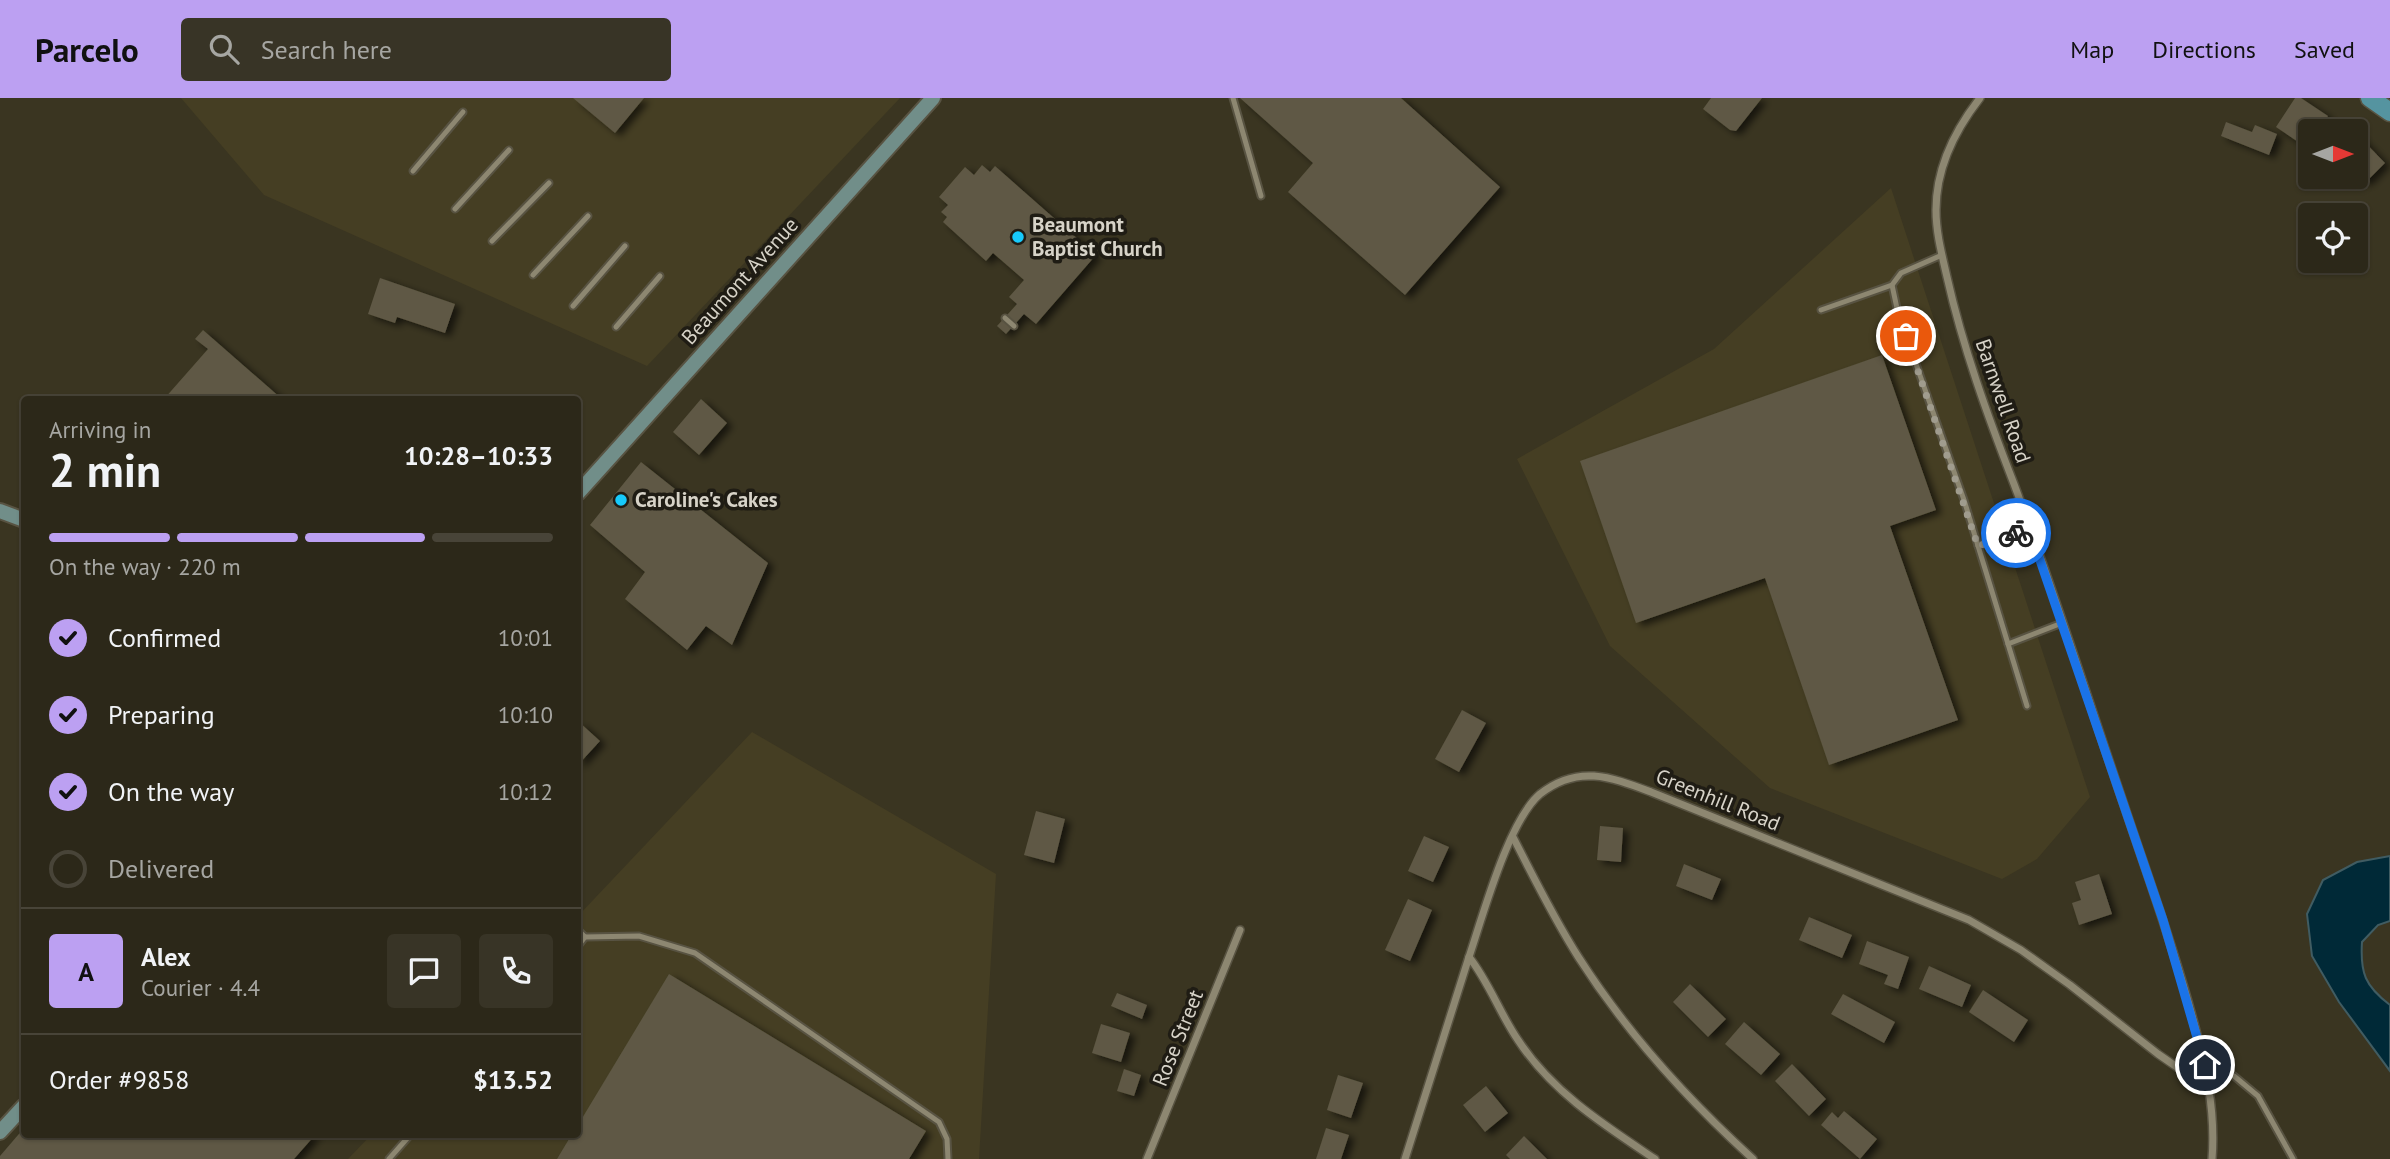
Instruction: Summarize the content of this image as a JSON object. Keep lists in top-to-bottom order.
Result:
{
  "streets": {
    "street": [
      "Beaumont Avenue",
      "Barnwell Road",
      "Greenhill Road",
      "Rose Street"
    ]
  },
  "crossings": [
    ["Barnwell Road", "Greenhill Road"]
  ],
  "places": ["Beaumont Baptist Church", "Caroline's Cakes"],
  "north": "right",
  "page": {
    "header": "Parcelo",
    "search": "Search here",
    "nav": ["Map", "Directions", "Saved"],
    "heading": ["2 min", "Arriving in", "10:28–10:33"],
    "panel": [
      "Alex",
      "Courier · 4.4",
      "Order #9858",
      "$13.52"
    ],
    "bar": "On the way · 220 m",
    "list": [
      ["Confirmed", "10:01"],
      ["Preparing", "10:10"],
      ["On the way", "10:12"],
      "Delivered"
    ],
    "round": "A"
  }
}
